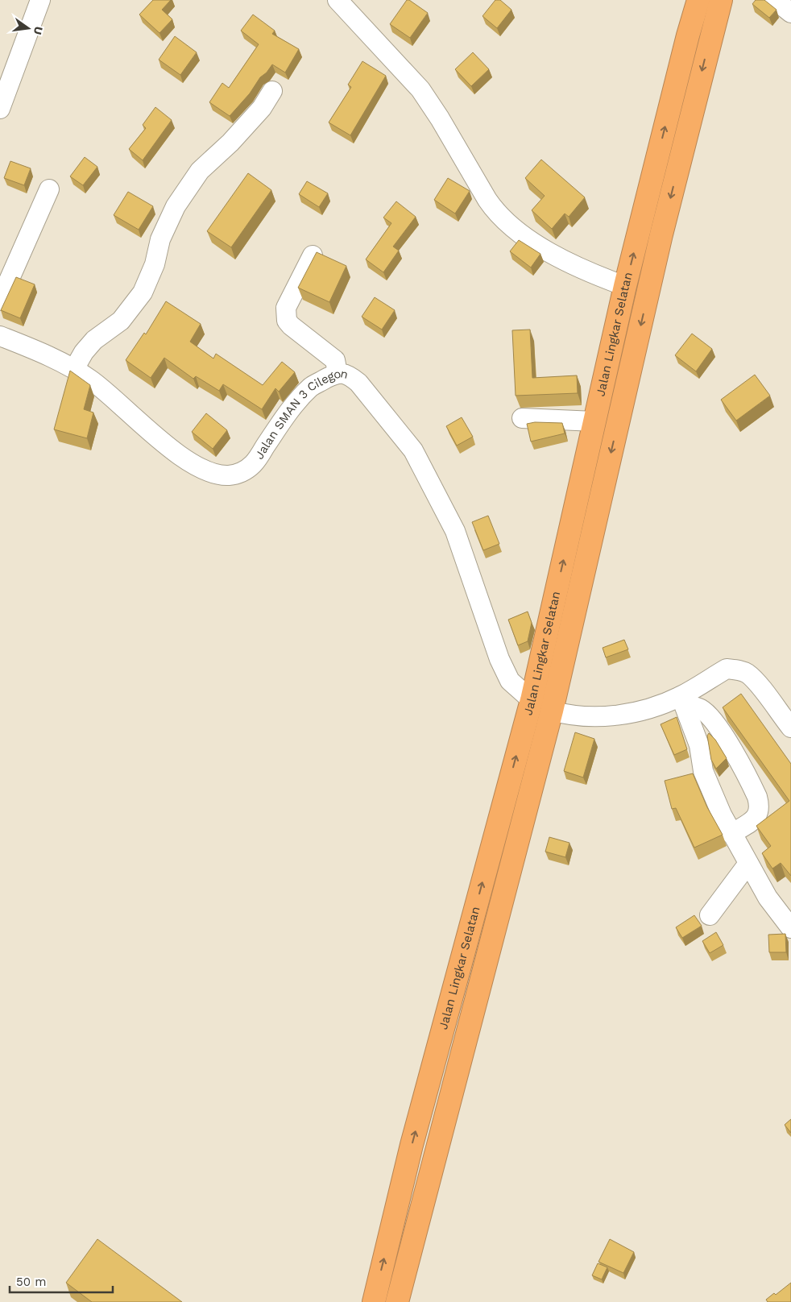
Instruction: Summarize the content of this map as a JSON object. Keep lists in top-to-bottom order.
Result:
{
  "streets": {
    "highway": ["Jalan Lingkar Selatan"],
    "street": ["Jalan SMAN 3 Cilegon"]
  },
  "crossings": [
    ["Jalan Lingkar Selatan", "Jalan SMAN 3 Cilegon"]
  ],
  "scale_bar": "50 m",
  "north": "right"
}
